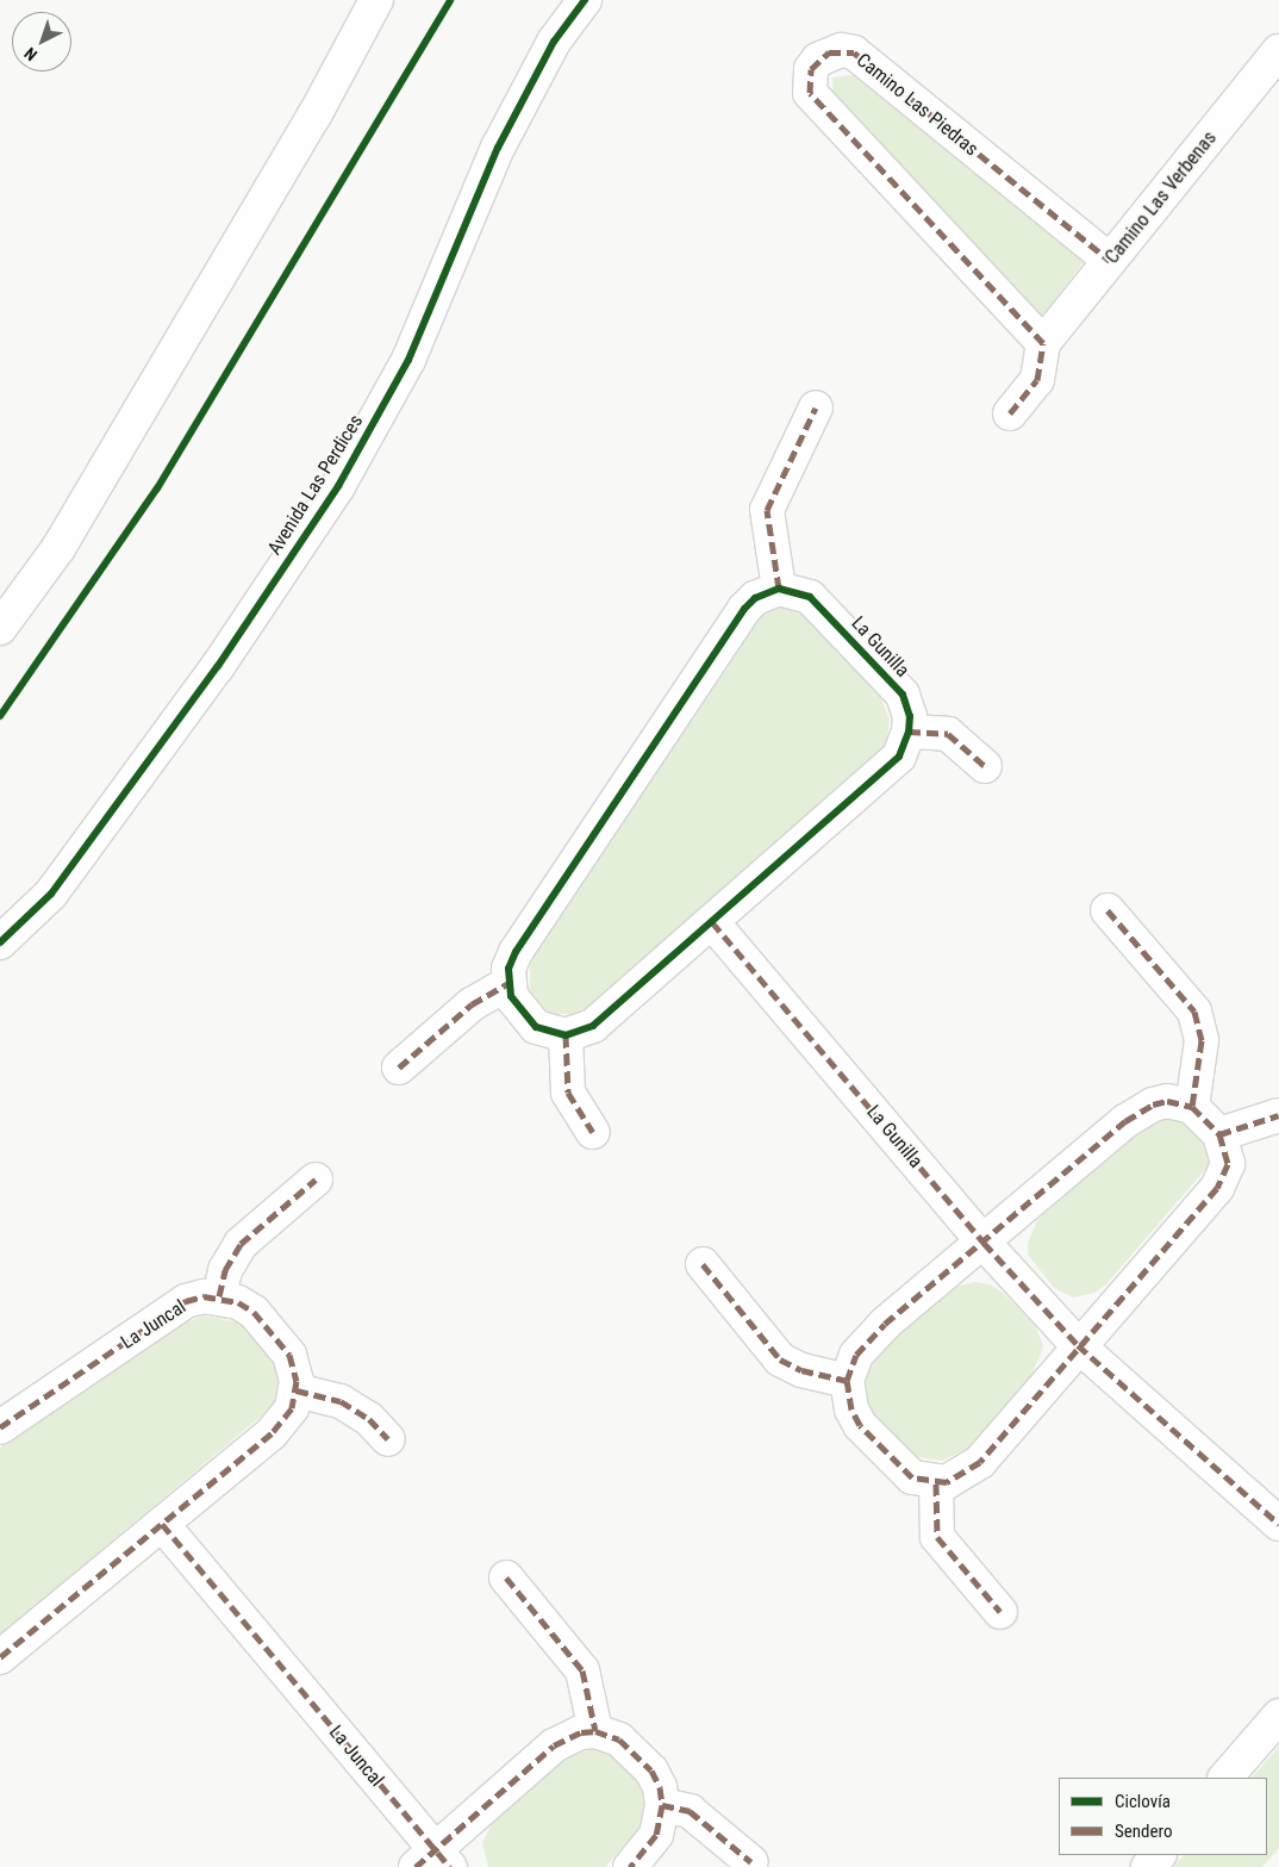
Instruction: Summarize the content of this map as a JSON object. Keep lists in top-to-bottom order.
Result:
{
  "streets": {
    "street": [
      "Camino Las Piedras",
      "Camino Las Verbenas",
      "Avenida Las Perdices",
      "La Gunilla",
      "La Juncal"
    ]
  },
  "crossings": [
    ["Camino Las Piedras", "Camino Las Verbenas"]
  ],
  "legend": ["Ciclovía", "Sendero"],
  "north": "bottom left"
}
